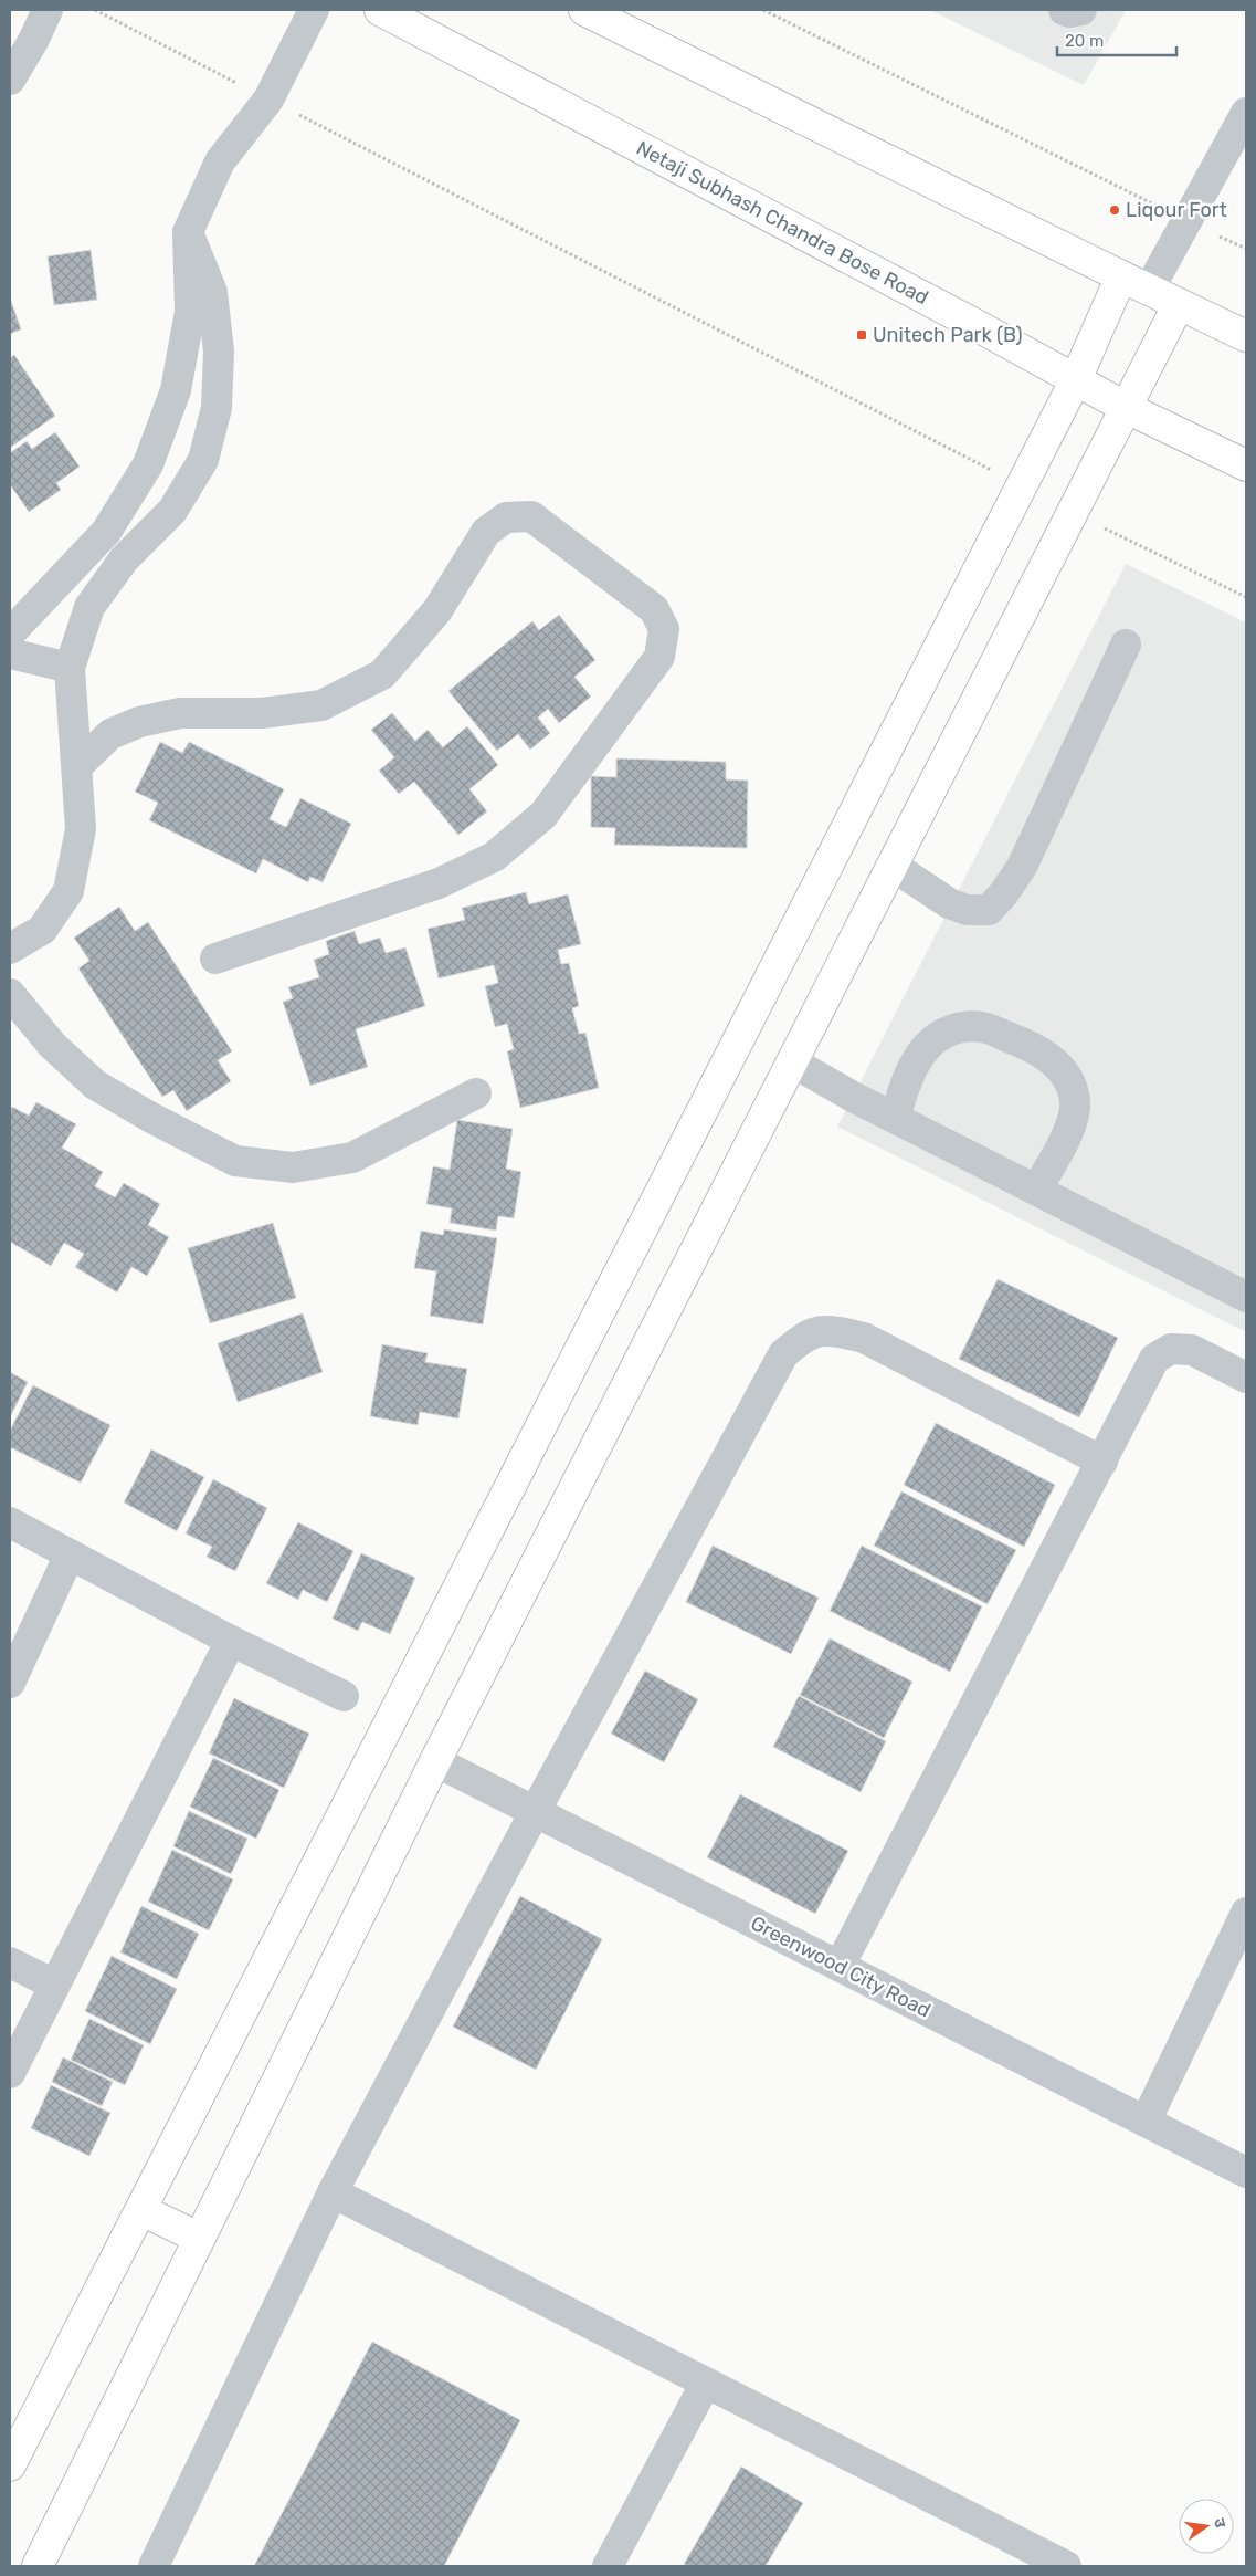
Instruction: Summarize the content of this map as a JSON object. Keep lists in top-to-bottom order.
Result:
{
  "streets": {
    "main road": ["Netaji Subhash Chandra Bose Road"],
    "street": ["Greenwood City Road"]
  },
  "places": {
    "other": ["Liqour Fort"],
    "transit": ["Unitech Park (B)"]
  },
  "scale_bar": "20 m",
  "north": "right"
}
